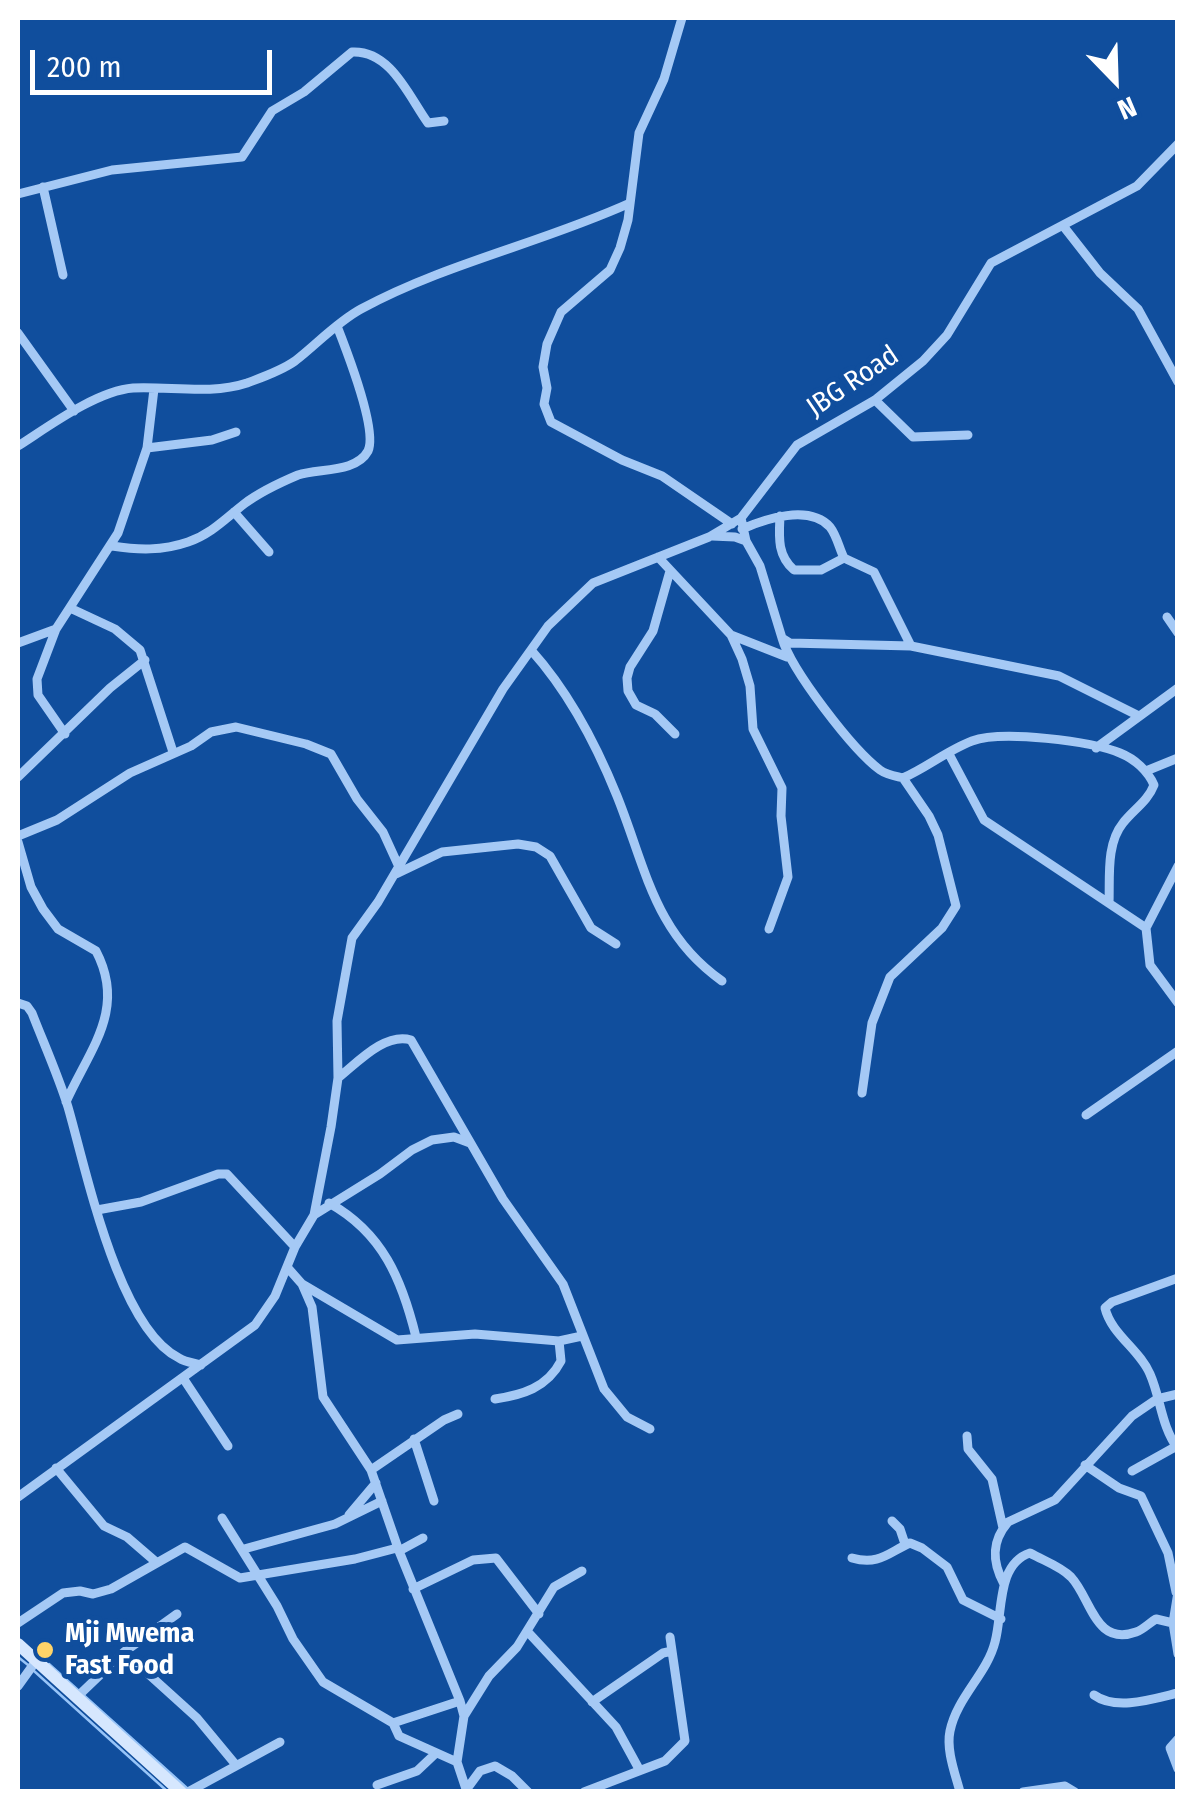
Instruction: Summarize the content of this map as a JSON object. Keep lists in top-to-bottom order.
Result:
{
  "streets": {
    "street": ["JBG Road"]
  },
  "places": ["Mji Mwema Fast Food"],
  "scale_bar": "200 m",
  "north": "bottom right"
}
